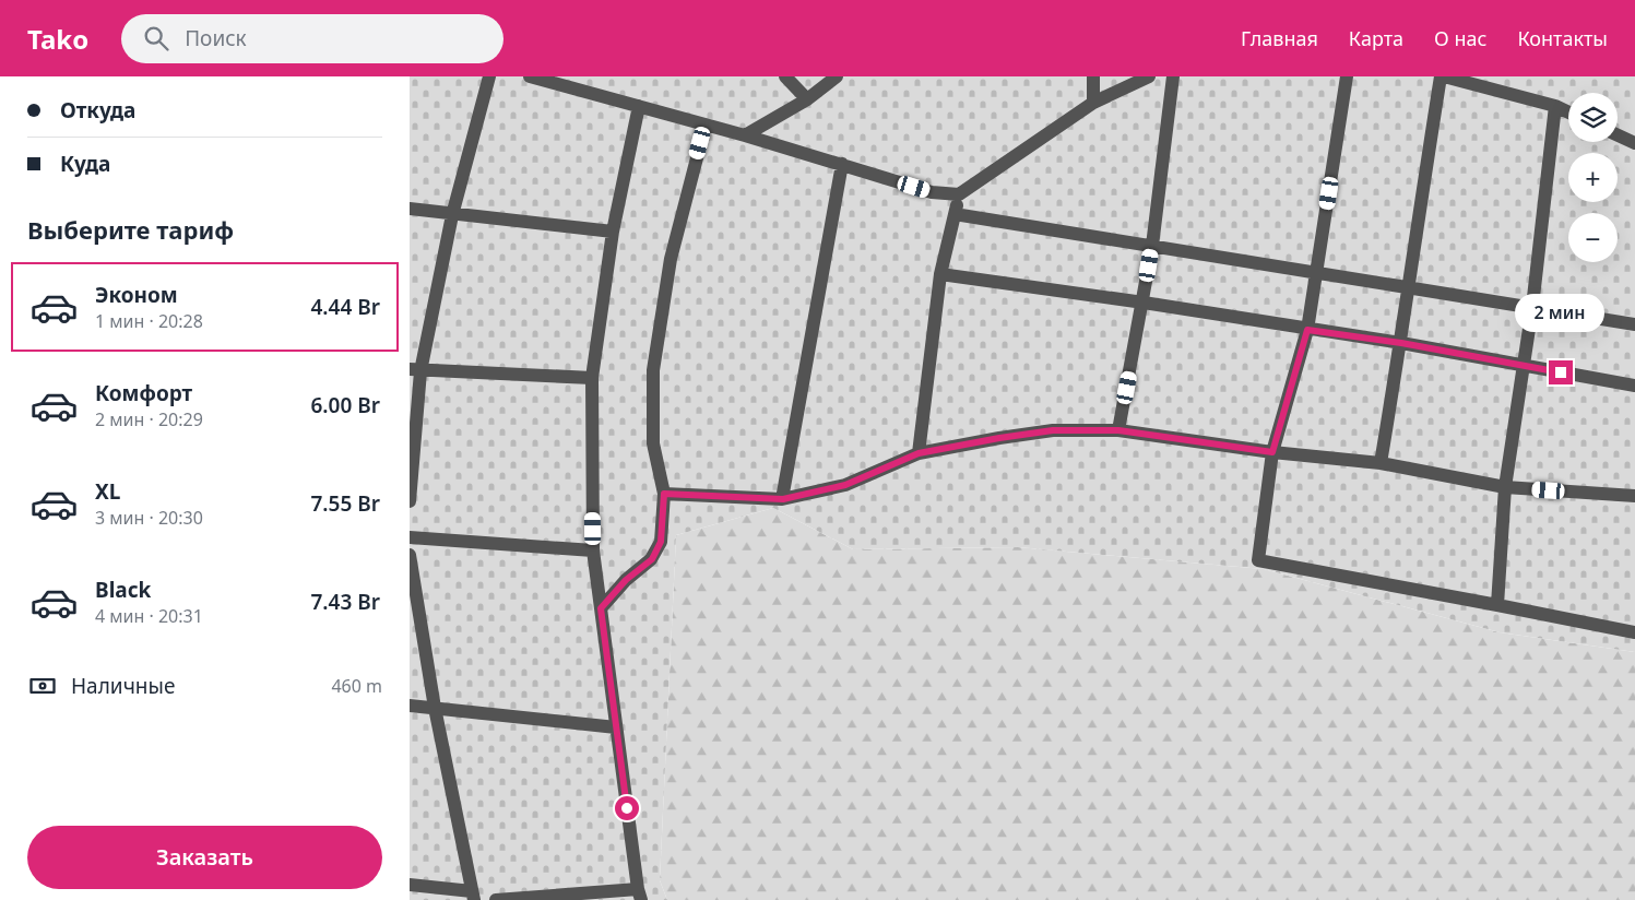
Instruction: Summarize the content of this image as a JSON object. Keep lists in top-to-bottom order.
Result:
{
  "page": {
    "header": "Tako",
    "search": "Поиск",
    "nav": [
      "Главная",
      "Карта",
      "О нас",
      "Контакты"
    ],
    "banner": ["Откуда", "Куда"],
    "map_buttons": ["+", "−"],
    "heading": "Выберите тариф",
    "list": [
      {
        "name": "Эконом",
        "note": "1 мин · 20:28",
        "value": "4.44 Br"
      },
      {
        "name": "Комфорт",
        "note": "2 мин · 20:29",
        "value": "6.00 Br"
      },
      {
        "name": "XL",
        "note": "3 мин · 20:30",
        "value": "7.55 Br"
      },
      {
        "name": "Black",
        "note": "4 мин · 20:31",
        "value": "7.43 Br"
      }
    ],
    "bubble": "2 мин",
    "pay": ["Наличные", "460 m"],
    "buttons": "Заказать"
  }
}
